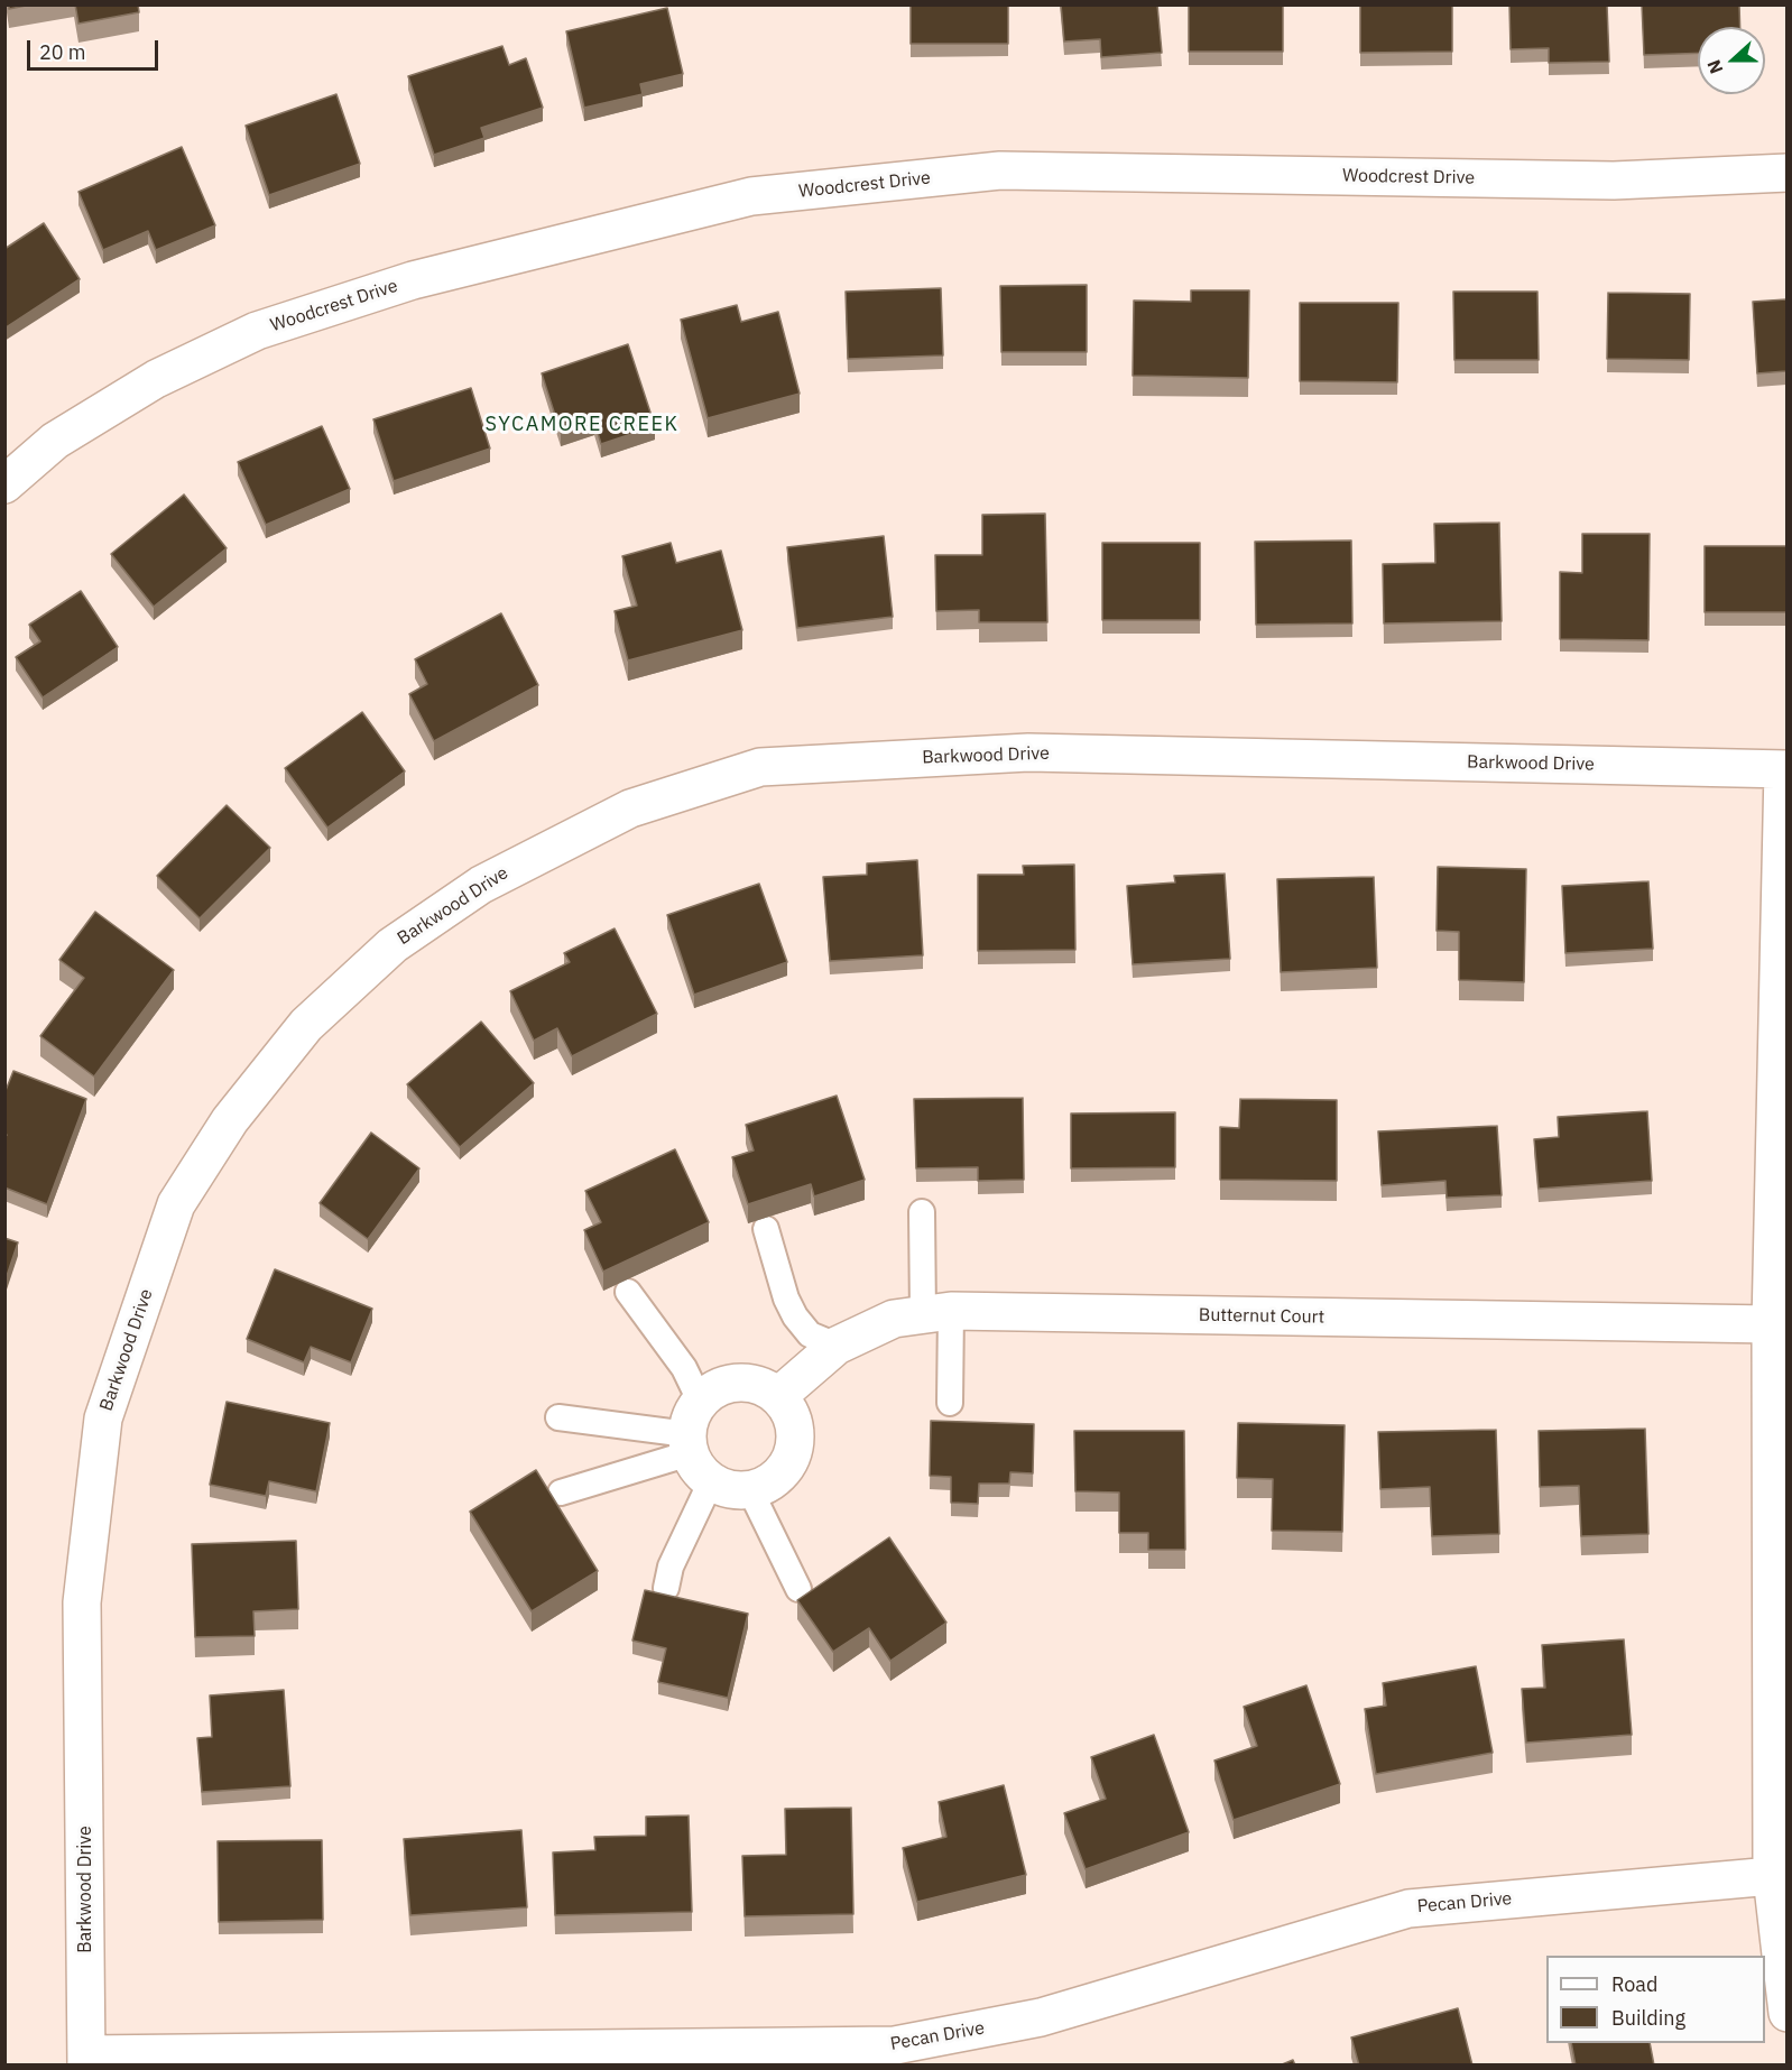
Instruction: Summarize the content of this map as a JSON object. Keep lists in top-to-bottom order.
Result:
{
  "streets": {
    "street": [
      "Woodcrest Drive",
      "Barkwood Drive",
      "Butternut Court",
      "Pecan Drive"
    ]
  },
  "crossings": [
    ["Barkwood Drive", "Pecan Drive"]
  ],
  "districts": ["SYCAMORE CREEK"],
  "legend": ["Road", "Building"],
  "scale_bar": "20 m",
  "north": "left"
}
